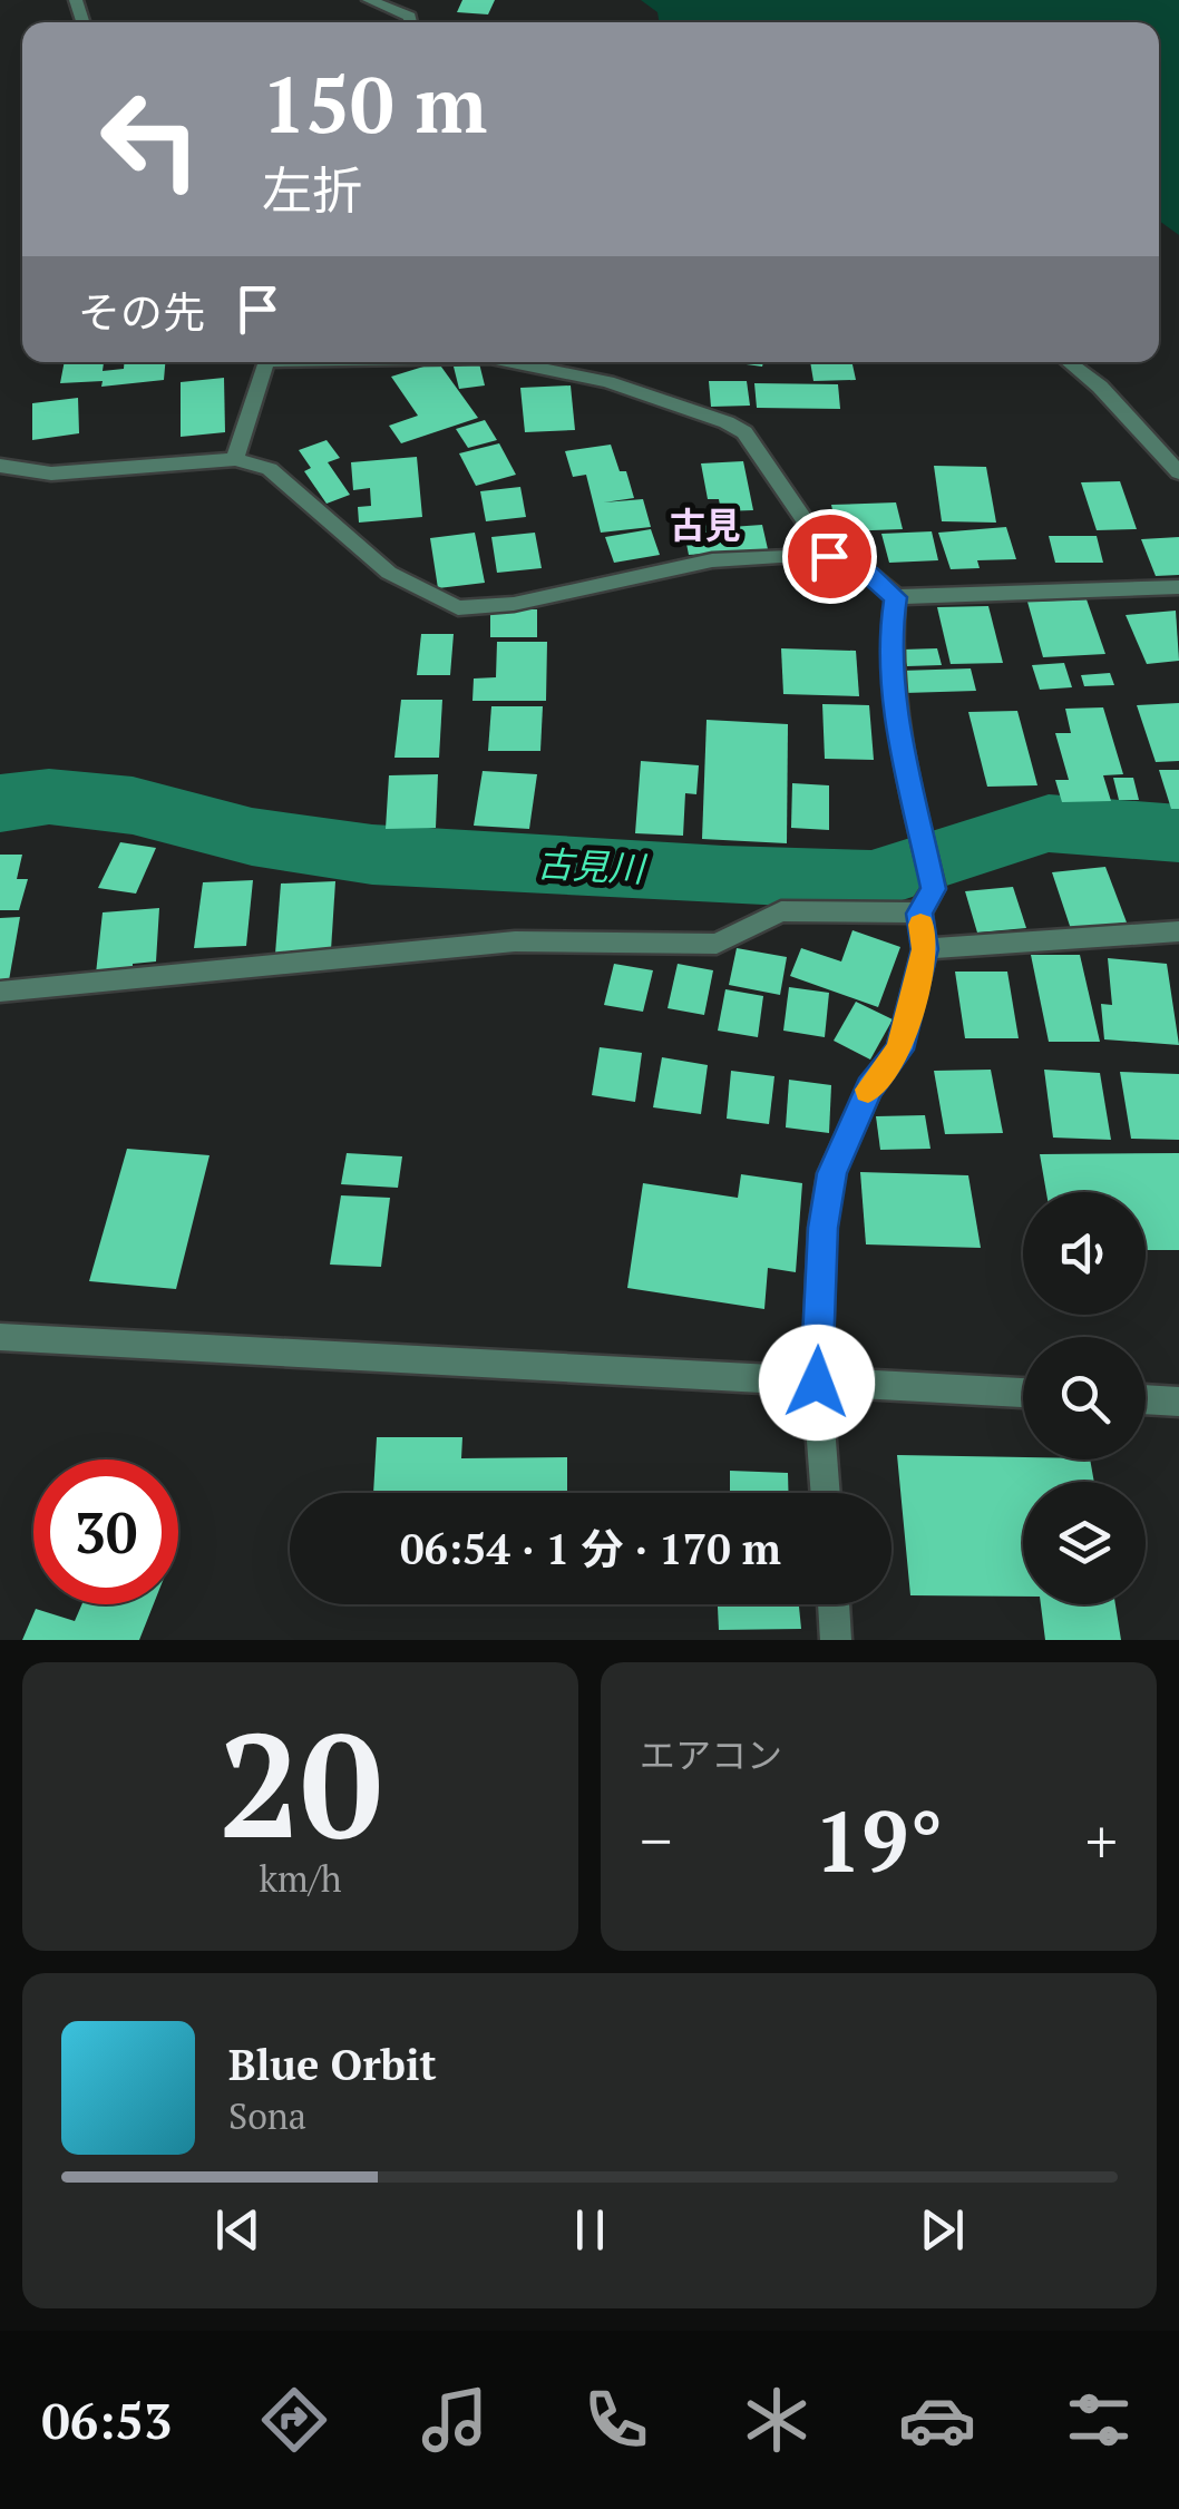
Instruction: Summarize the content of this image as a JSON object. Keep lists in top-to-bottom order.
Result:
{
  "districts": ["古見"],
  "water": ["古見川"],
  "page": {
    "turn": ["150 m", "左折"],
    "then": "その先",
    "limit": "30",
    "trip": "06:54 · 1 分 · 170 m",
    "tile": [
      ["20", "km/h"],
      "エアコン"
    ],
    "heat": ["−", "19°", "+"],
    "song": ["Blue Orbit", "Sona"],
    "tabs": "06:53"
  }
}
